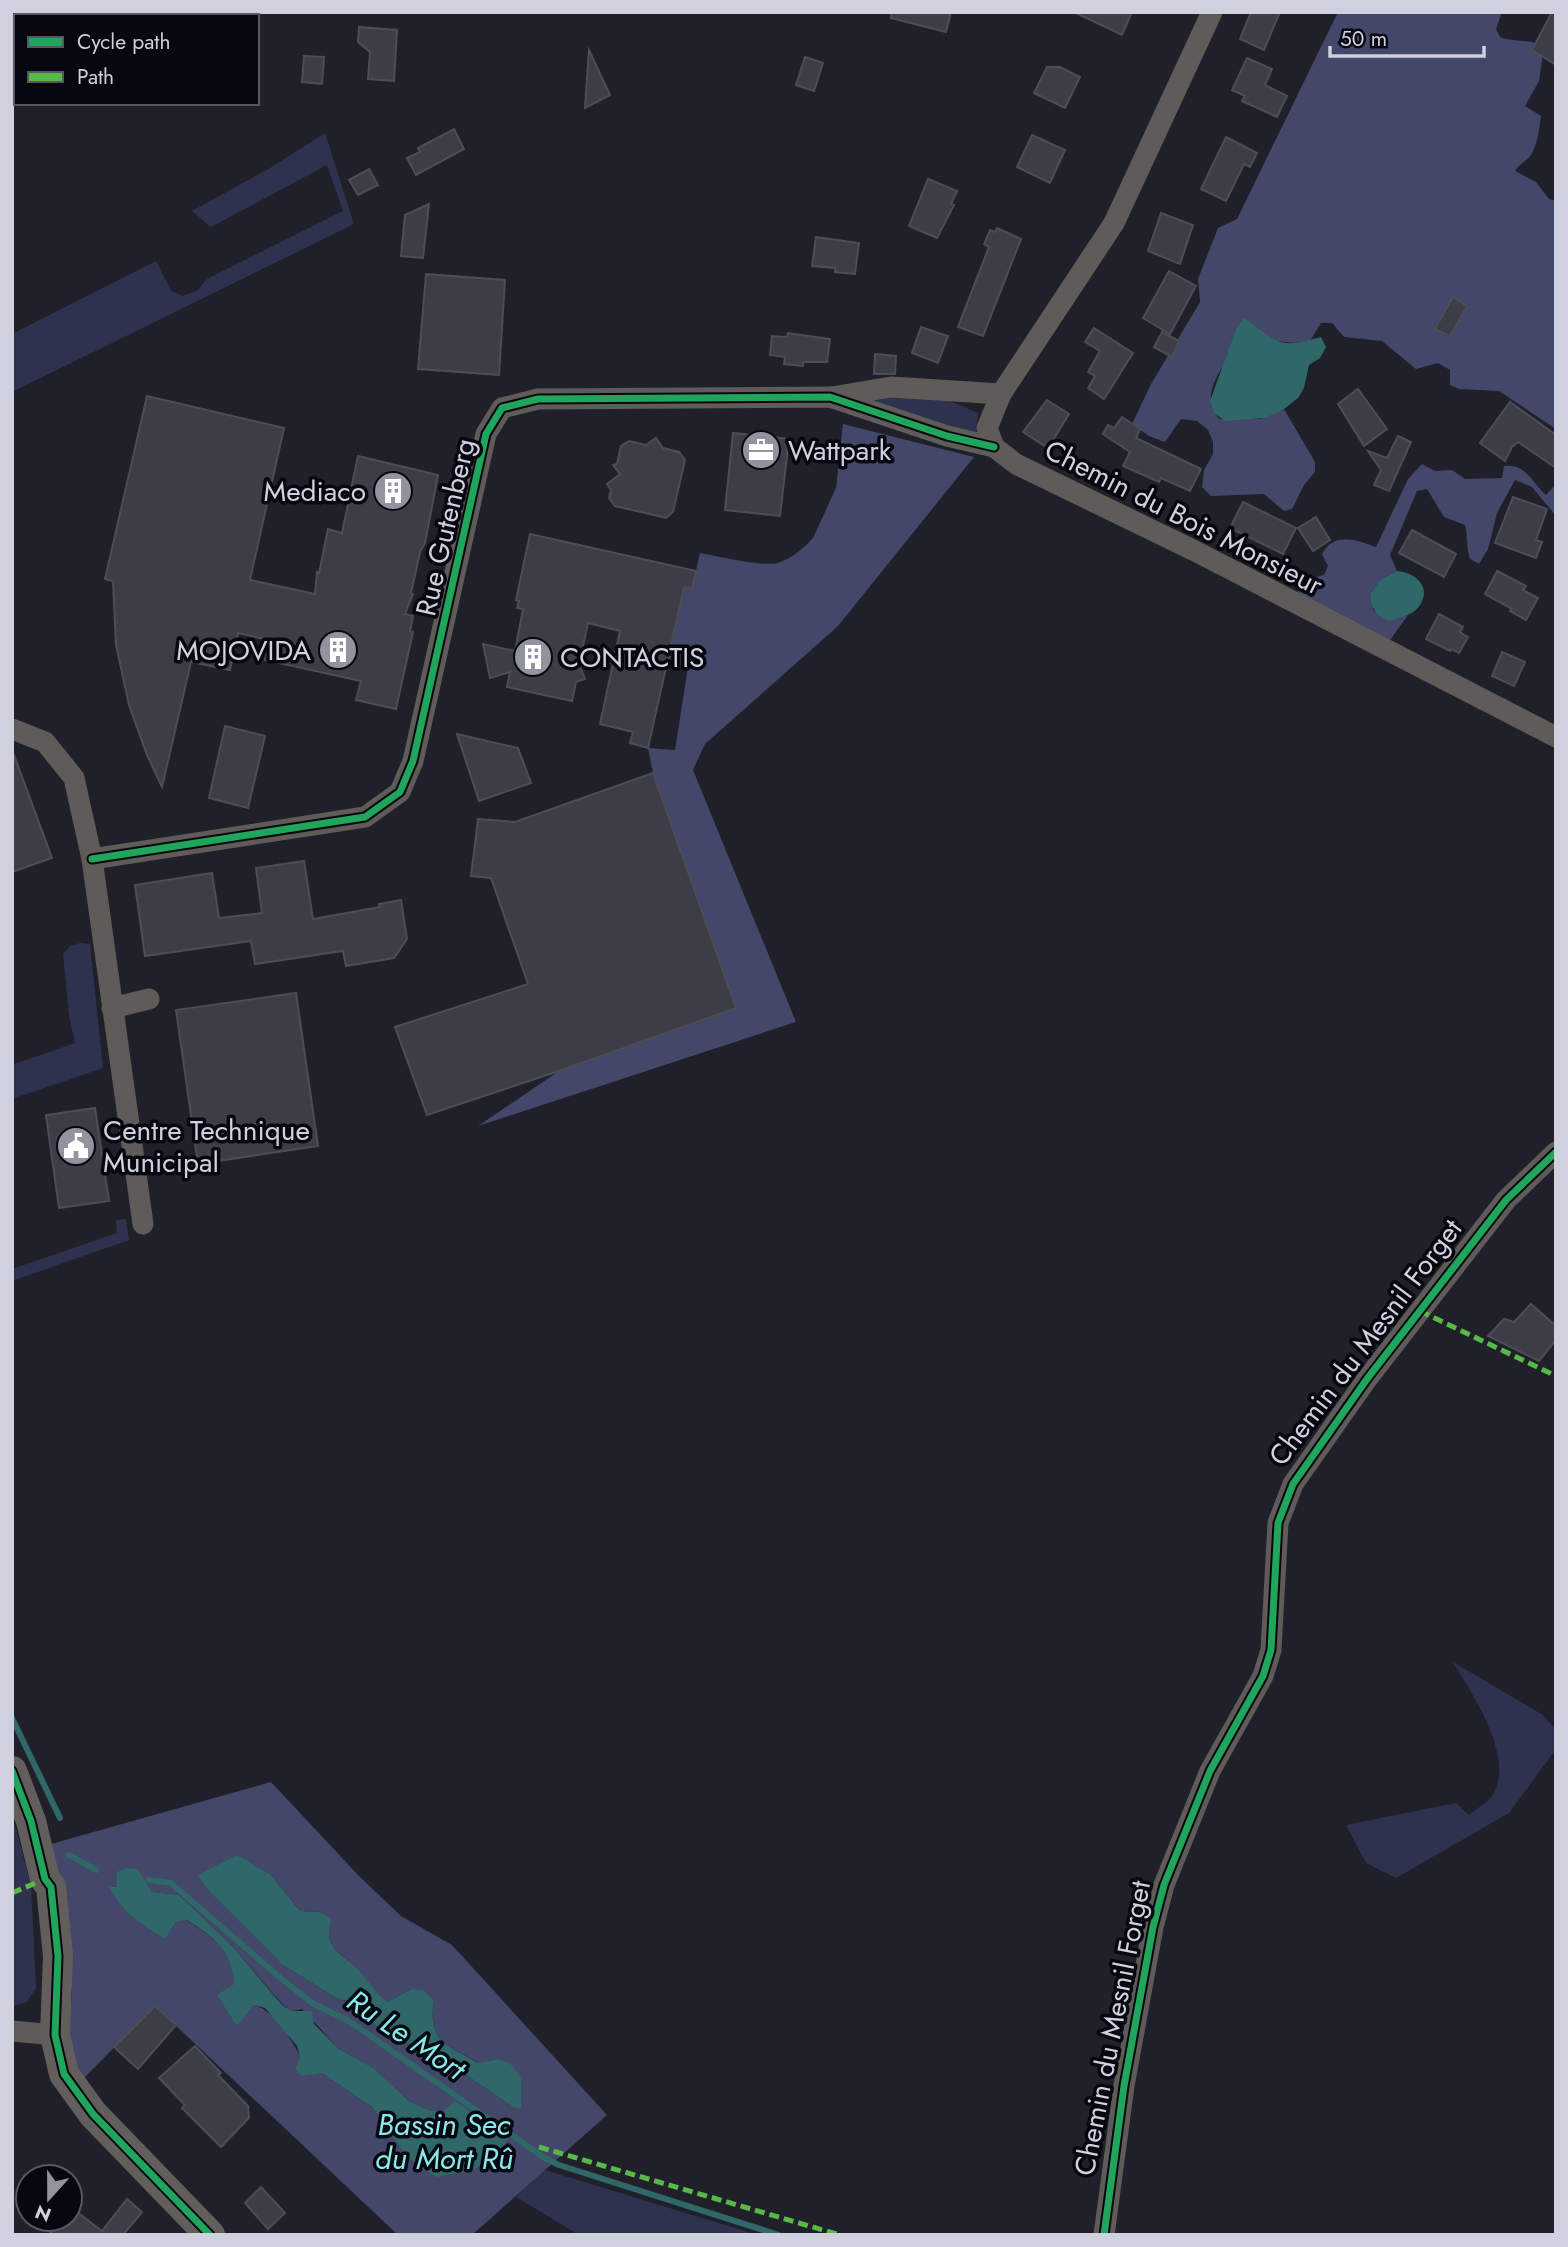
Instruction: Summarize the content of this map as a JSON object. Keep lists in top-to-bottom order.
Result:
{
  "streets": {
    "street": ["Chemin du Bois Monsieur", "Rue Gutenberg", "Chemin du Mesnil Forget"]
  },
  "crossings": [
    ["Chemin du Bois Monsieur", "Rue Gutenberg"]
  ],
  "water": ["Ru Le Mort", "Bassin Sec du Mort Rû"],
  "places": {
    "office": ["Wattpark"],
    "building": ["Mediaco", "MOJOVIDA", "CONTACTIS"],
    "public building": ["Centre Technique Municipal"]
  },
  "legend": ["Cycle path", "Path"],
  "scale_bar": "50 m",
  "north": "bottom"
}
